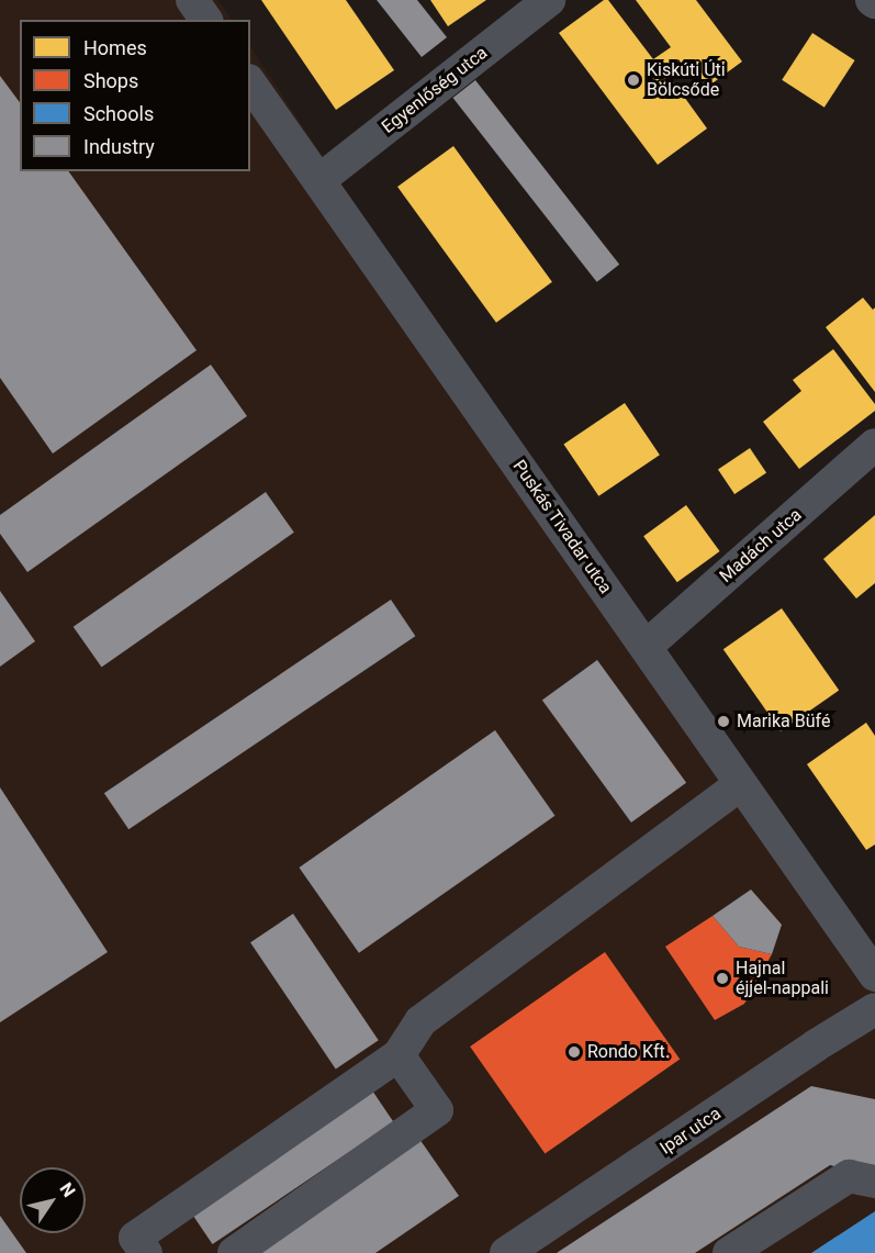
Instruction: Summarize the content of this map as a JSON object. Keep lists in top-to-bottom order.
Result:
{
  "streets": {
    "street": [
      "Egyenlőség utca",
      "Puskás Tivadar utca",
      "Madách utca",
      "Ipar utca"
    ]
  },
  "crossings": [
    ["Egyenlőség utca", "Puskás Tivadar utca"],
    ["Puskás Tivadar utca", "Madách utca"]
  ],
  "places": [
    "Kiskúti Úti Bölcsőde",
    "Marika Büfé",
    "Hajnal éjjel-nappali",
    "Rondo Kft."
  ],
  "legend": [
    "Homes",
    "Shops",
    "Schools",
    "Industry"
  ],
  "north": "top right"
}
